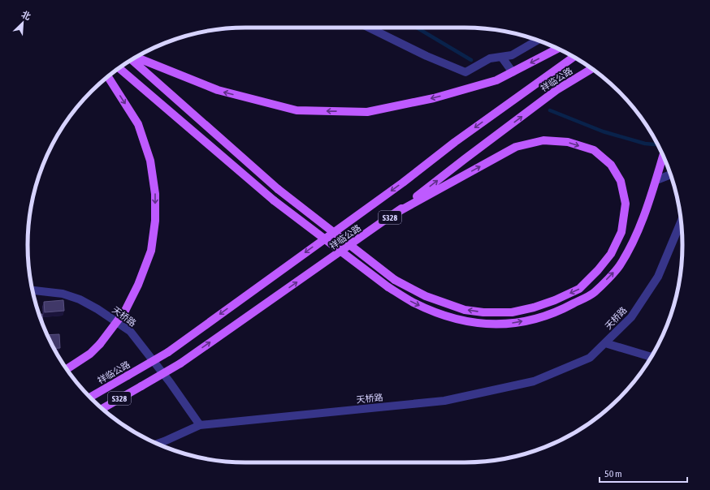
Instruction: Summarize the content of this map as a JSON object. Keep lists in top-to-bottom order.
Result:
{
  "streets": {
    "main road": ["祥临公路", "S328"],
    "street": ["天桥路"]
  },
  "scale_bar": "50 m",
  "north": "top right"
}
